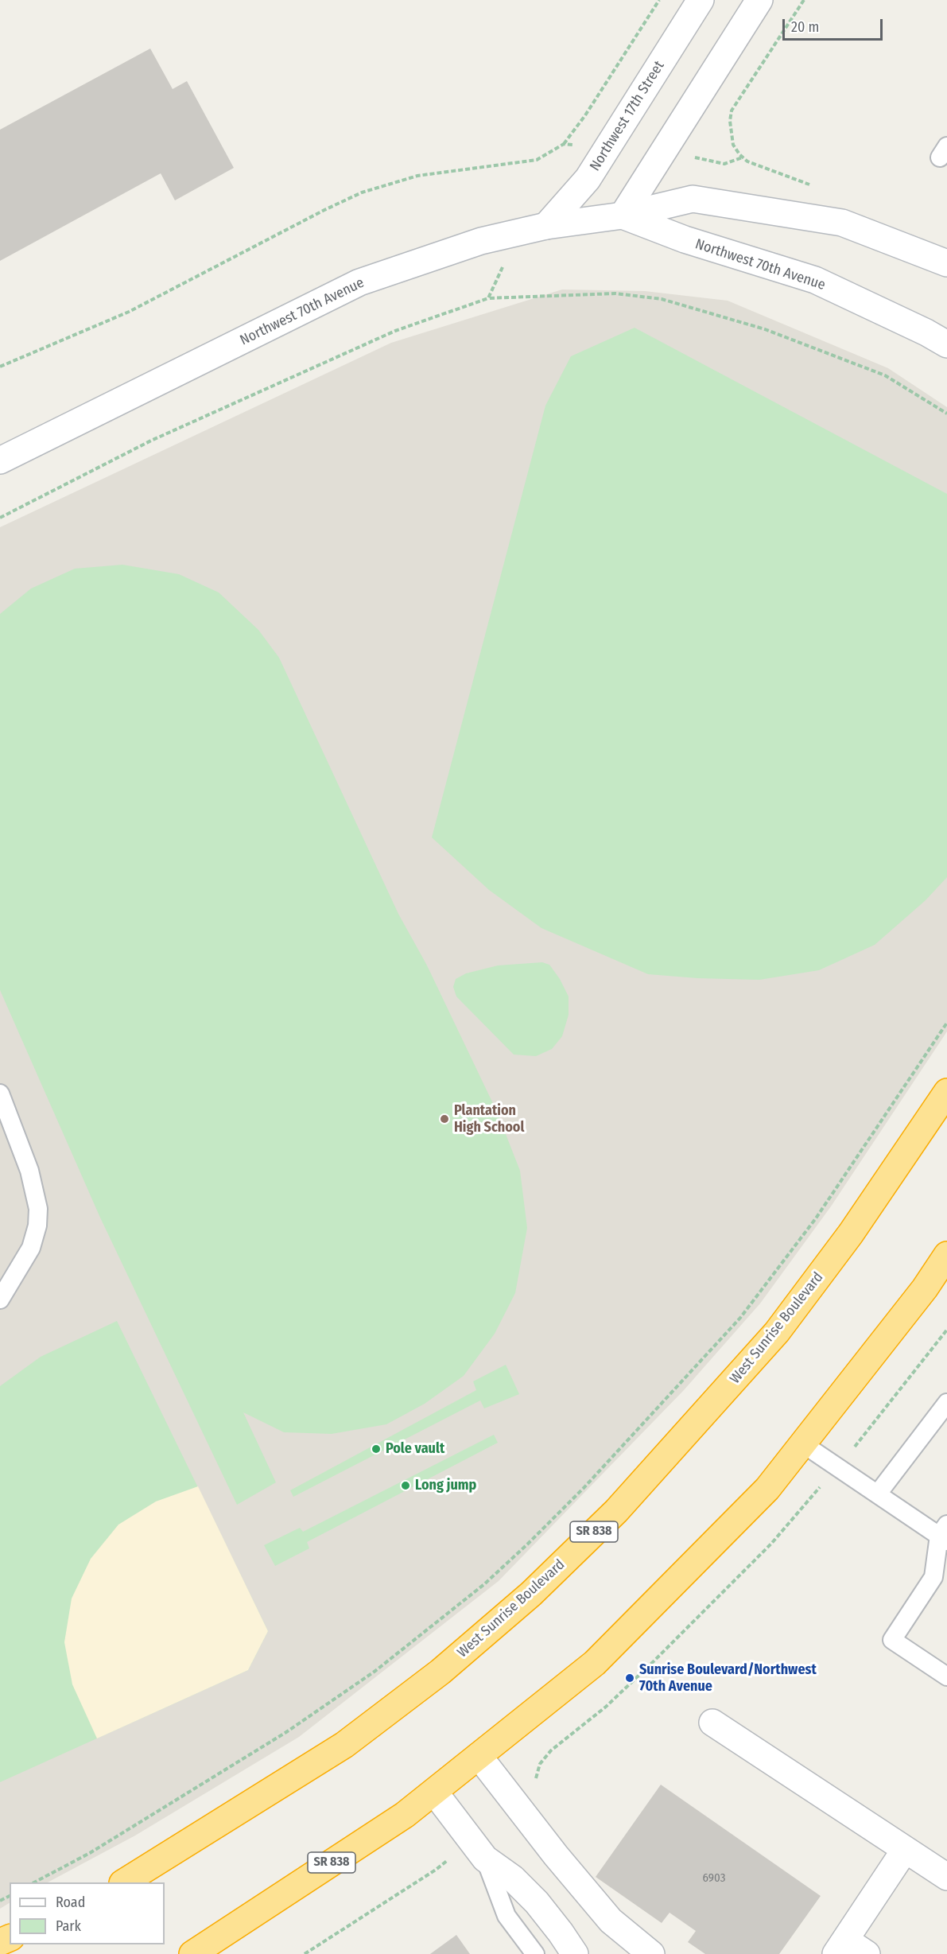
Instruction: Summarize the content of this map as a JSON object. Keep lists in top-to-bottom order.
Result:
{
  "streets": {
    "highway": ["West Sunrise Boulevard", "SR 838"],
    "street": ["Northwest 17th Street", "Northwest 70th Avenue"]
  },
  "crossings": [
    ["Northwest 17th Street", "Northwest 70th Avenue"]
  ],
  "places": [
    "Plantation High School",
    "Pole vault",
    "Long jump",
    "Sunrise Boulevard/Northwest 70th Avenue"
  ],
  "house_numbers": ["6903"],
  "legend": ["Road", "Park"],
  "scale_bar": "20 m"
}
